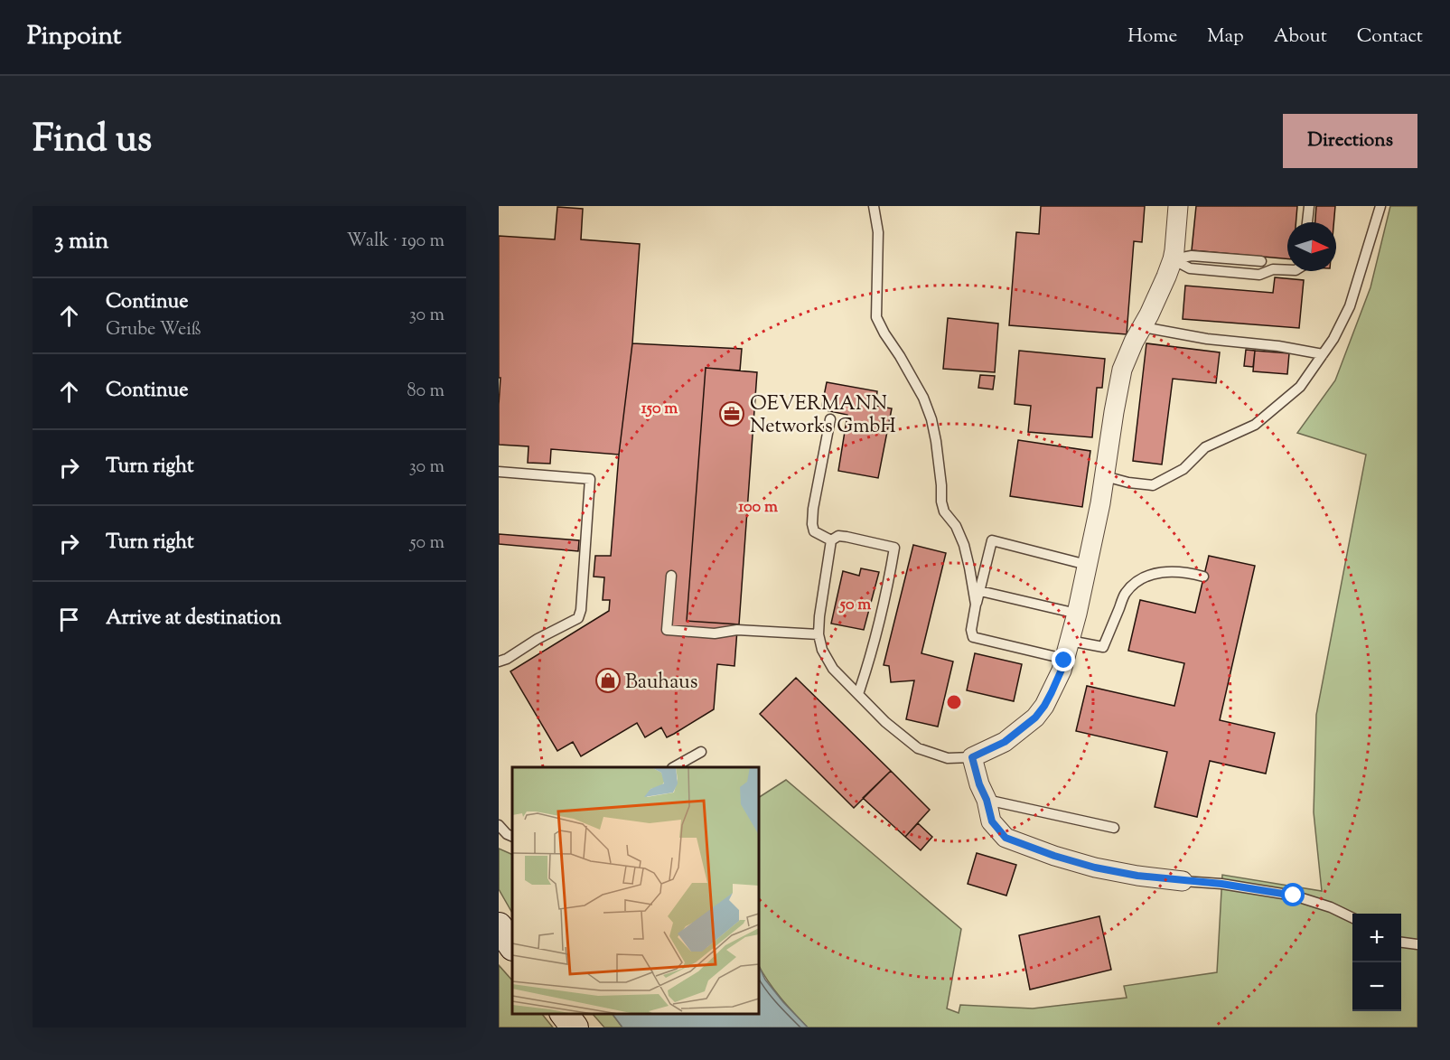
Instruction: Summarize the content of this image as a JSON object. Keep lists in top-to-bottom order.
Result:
{
  "places": {
    "office": ["OEVERMANN Networks GmbH"],
    "shop": ["Bauhaus"]
  },
  "north": "right",
  "page": {
    "header": "Pinpoint",
    "nav": [
      "Home",
      "Map",
      "About",
      "Contact"
    ],
    "title": "Find us",
    "buttons": "Directions",
    "heading": ["3 min", "Walk · 190 m"],
    "list": [
      ["Continue", "Grube Weiß", "30 m"],
      ["Continue", "80 m"],
      ["Turn right", "30 m"],
      ["Turn right", "50 m"],
      "Arrive at destination"
    ],
    "map_buttons": ["+", "−"]
  },
  "rings": ["150 m", "100 m", "50 m"]
}
